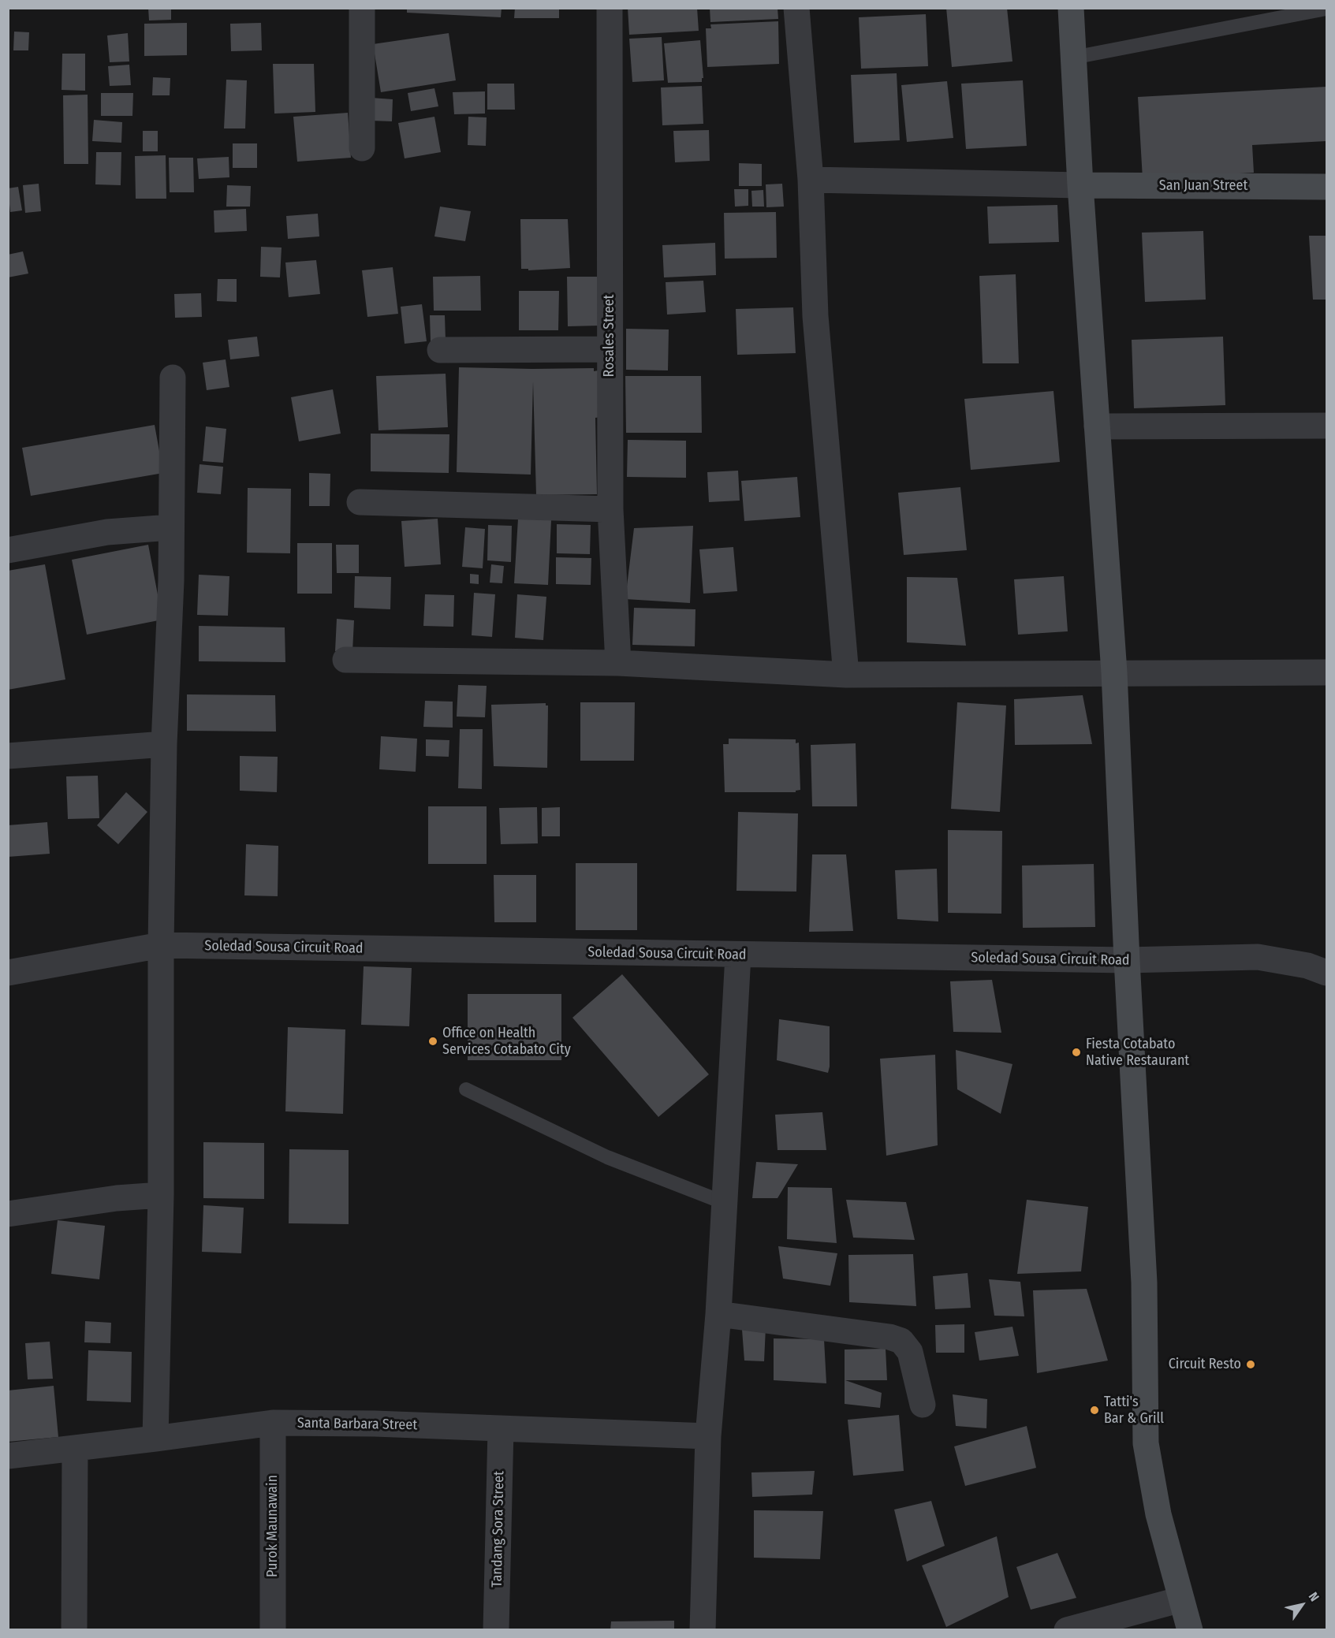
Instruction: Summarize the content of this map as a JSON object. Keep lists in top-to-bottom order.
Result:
{
  "streets": {
    "main road": ["San Juan Street"],
    "street": [
      "Rosales Street",
      "Soledad Sousa Circuit Road",
      "Santa Barbara Street",
      "Purok Maunawain",
      "Tandang Sora Street"
    ]
  },
  "crossings": [
    ["Santa Barbara Street", "Purok Maunawain"],
    ["Santa Barbara Street", "Tandang Sora Street"]
  ],
  "places": [
    "Office on Health Services Cotabato City",
    "Fiesta Cotabato Native Restaurant",
    "Circuit Resto",
    "Tatti's Bar & Grill"
  ],
  "north": "top right"
}
